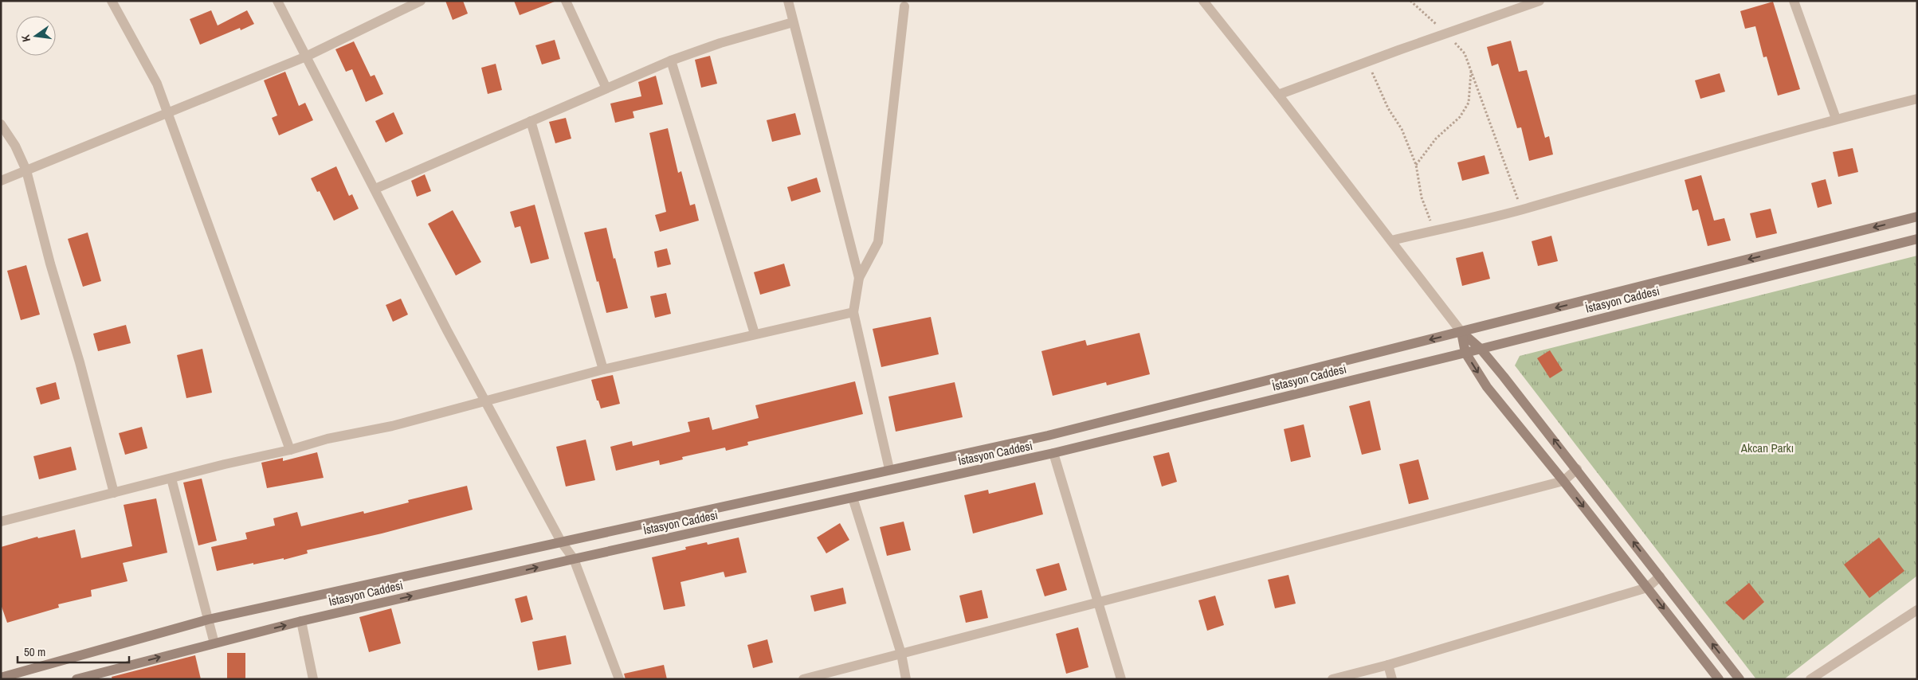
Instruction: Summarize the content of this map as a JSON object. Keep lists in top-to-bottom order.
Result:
{
  "streets": {
    "main road": ["İstasyon Caddesi"]
  },
  "parks": ["Akcan Parkı"],
  "scale_bar": "50 m",
  "north": "left"
}
